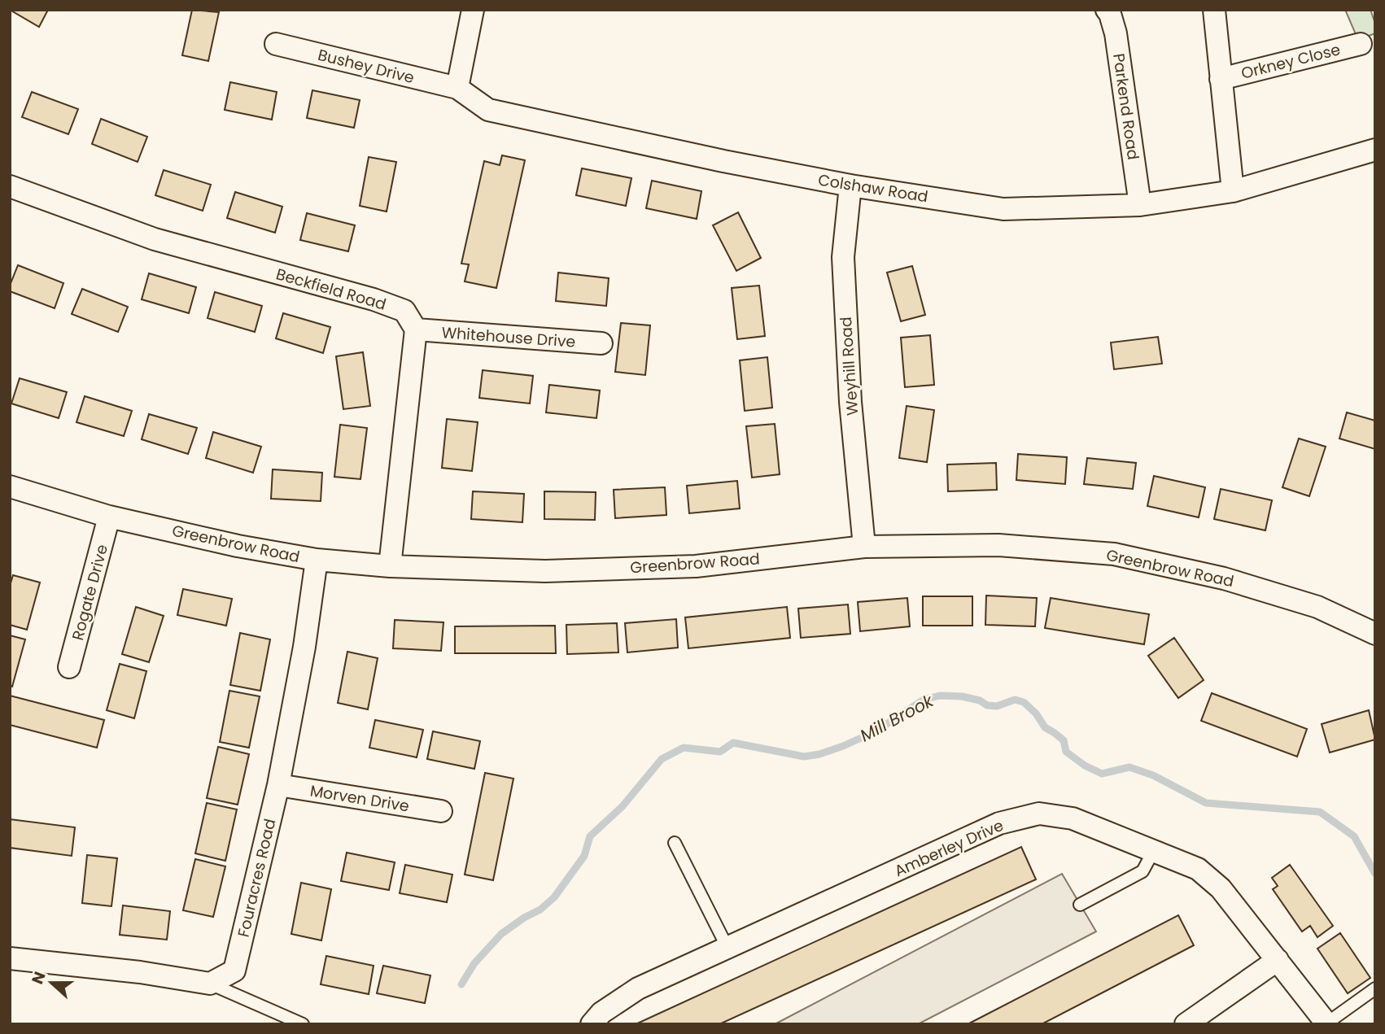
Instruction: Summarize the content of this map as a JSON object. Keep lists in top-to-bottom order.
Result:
{
  "streets": {
    "street": [
      "Orkney Close",
      "Bushey Drive",
      "Parkend Road",
      "Colshaw Road",
      "Beckfield Road",
      "Whitehouse Drive",
      "Weyhill Road",
      "Greenbrow Road",
      "Rogate Drive",
      "Morven Drive",
      "Amberley Drive",
      "Fouracres Road"
    ]
  },
  "crossings": [
    ["Orkney Close", "Colshaw Road"],
    ["Bushey Drive", "Colshaw Road"],
    ["Parkend Road", "Colshaw Road"],
    ["Colshaw Road", "Weyhill Road"],
    ["Beckfield Road", "Whitehouse Drive"],
    ["Weyhill Road", "Greenbrow Road"],
    ["Greenbrow Road", "Rogate Drive"],
    ["Greenbrow Road", "Fouracres Road"],
    ["Morven Drive", "Fouracres Road"]
  ],
  "water": ["Mill Brook"],
  "north": "left"
}
